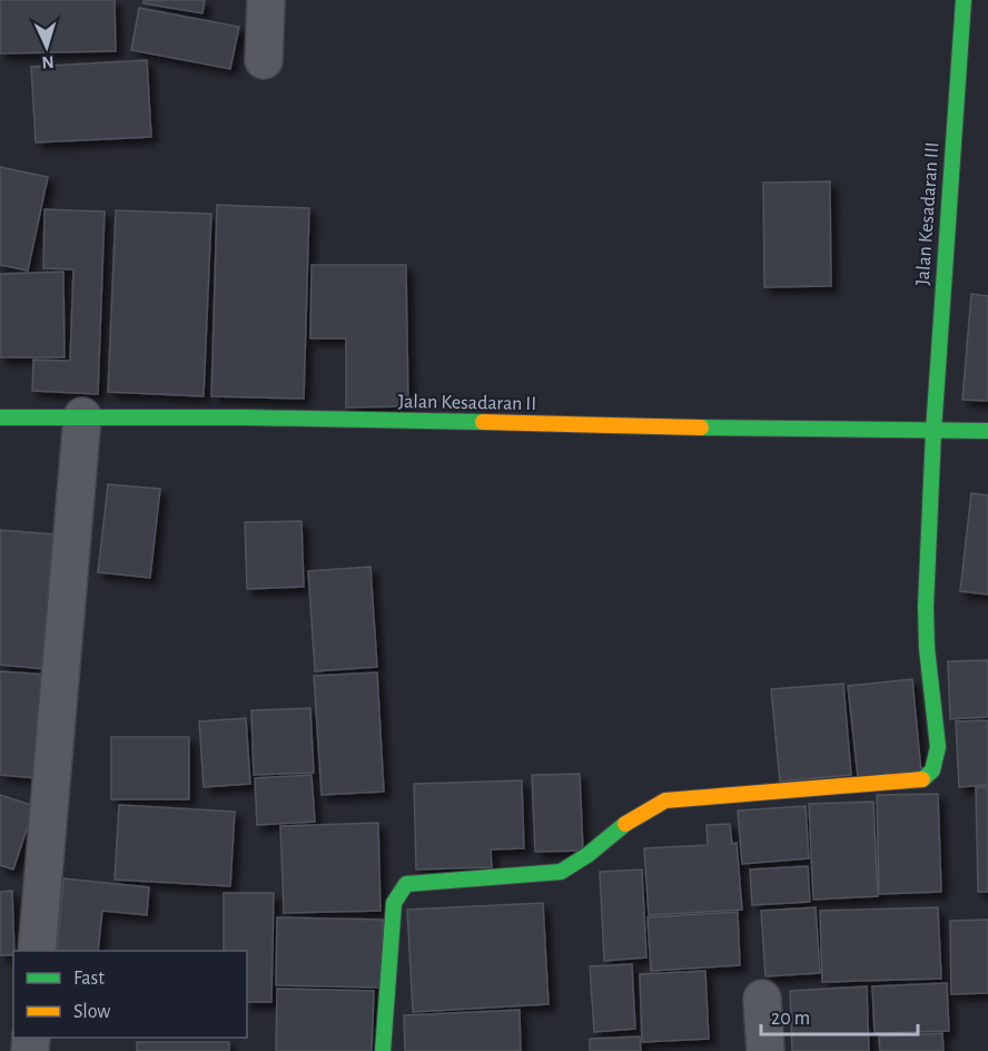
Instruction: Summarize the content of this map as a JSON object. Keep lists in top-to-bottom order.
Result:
{
  "streets": {
    "street": ["Jalan Kesadaran III", "Jalan Kesadaran II"]
  },
  "crossings": [
    ["Jalan Kesadaran III", "Jalan Kesadaran II"]
  ],
  "legend": ["Fast", "Slow"],
  "scale_bar": "20 m",
  "north": "bottom"
}
